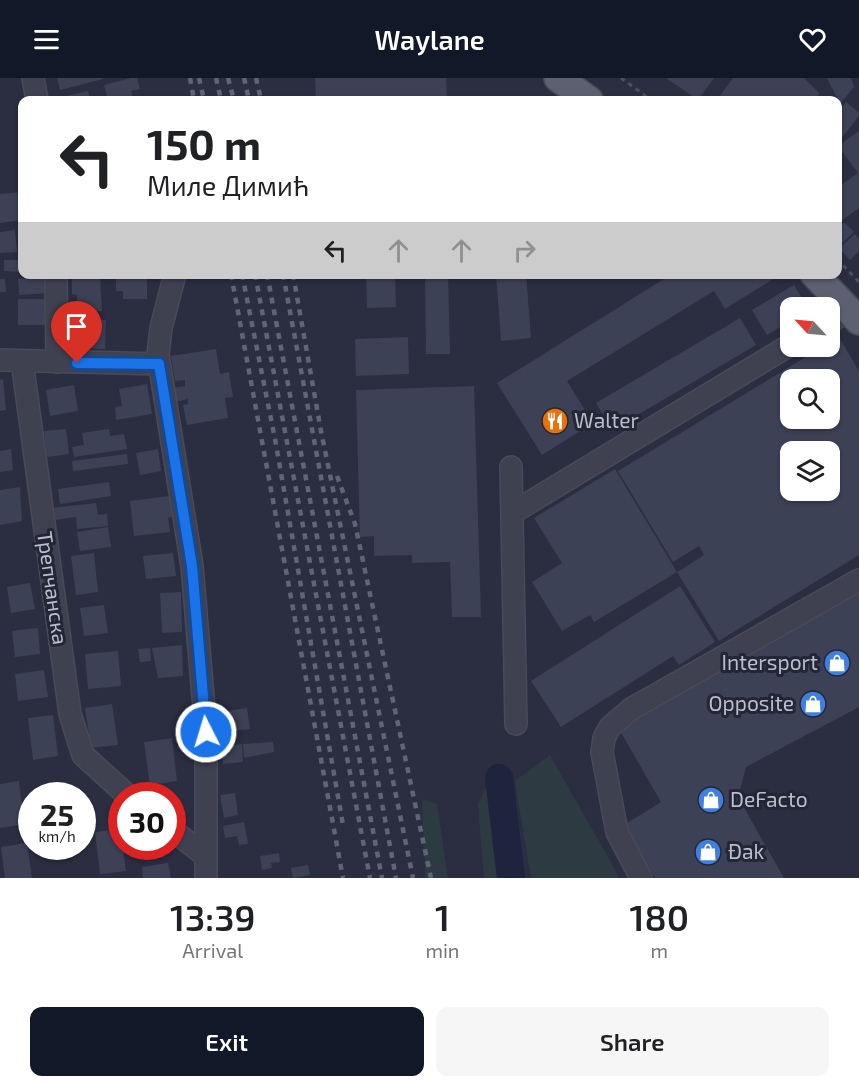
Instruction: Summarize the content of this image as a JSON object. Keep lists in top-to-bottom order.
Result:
{
  "streets": {
    "street": ["Трепчанска"]
  },
  "places": {
    "restaurant": ["Walter"],
    "shop": [
      "Intersport",
      "Opposite",
      "DeFacto",
      "Đak"
    ]
  },
  "north": "top left",
  "page": {
    "header": "Waylane",
    "turn": ["150 m", "Миле Димић"],
    "speed": "25 km/h",
    "limit": "30",
    "eta": [
      "13:39",
      "Arrival",
      "1",
      "min",
      "180",
      "m"
    ],
    "buttons": ["Exit", "Share"]
  }
}
